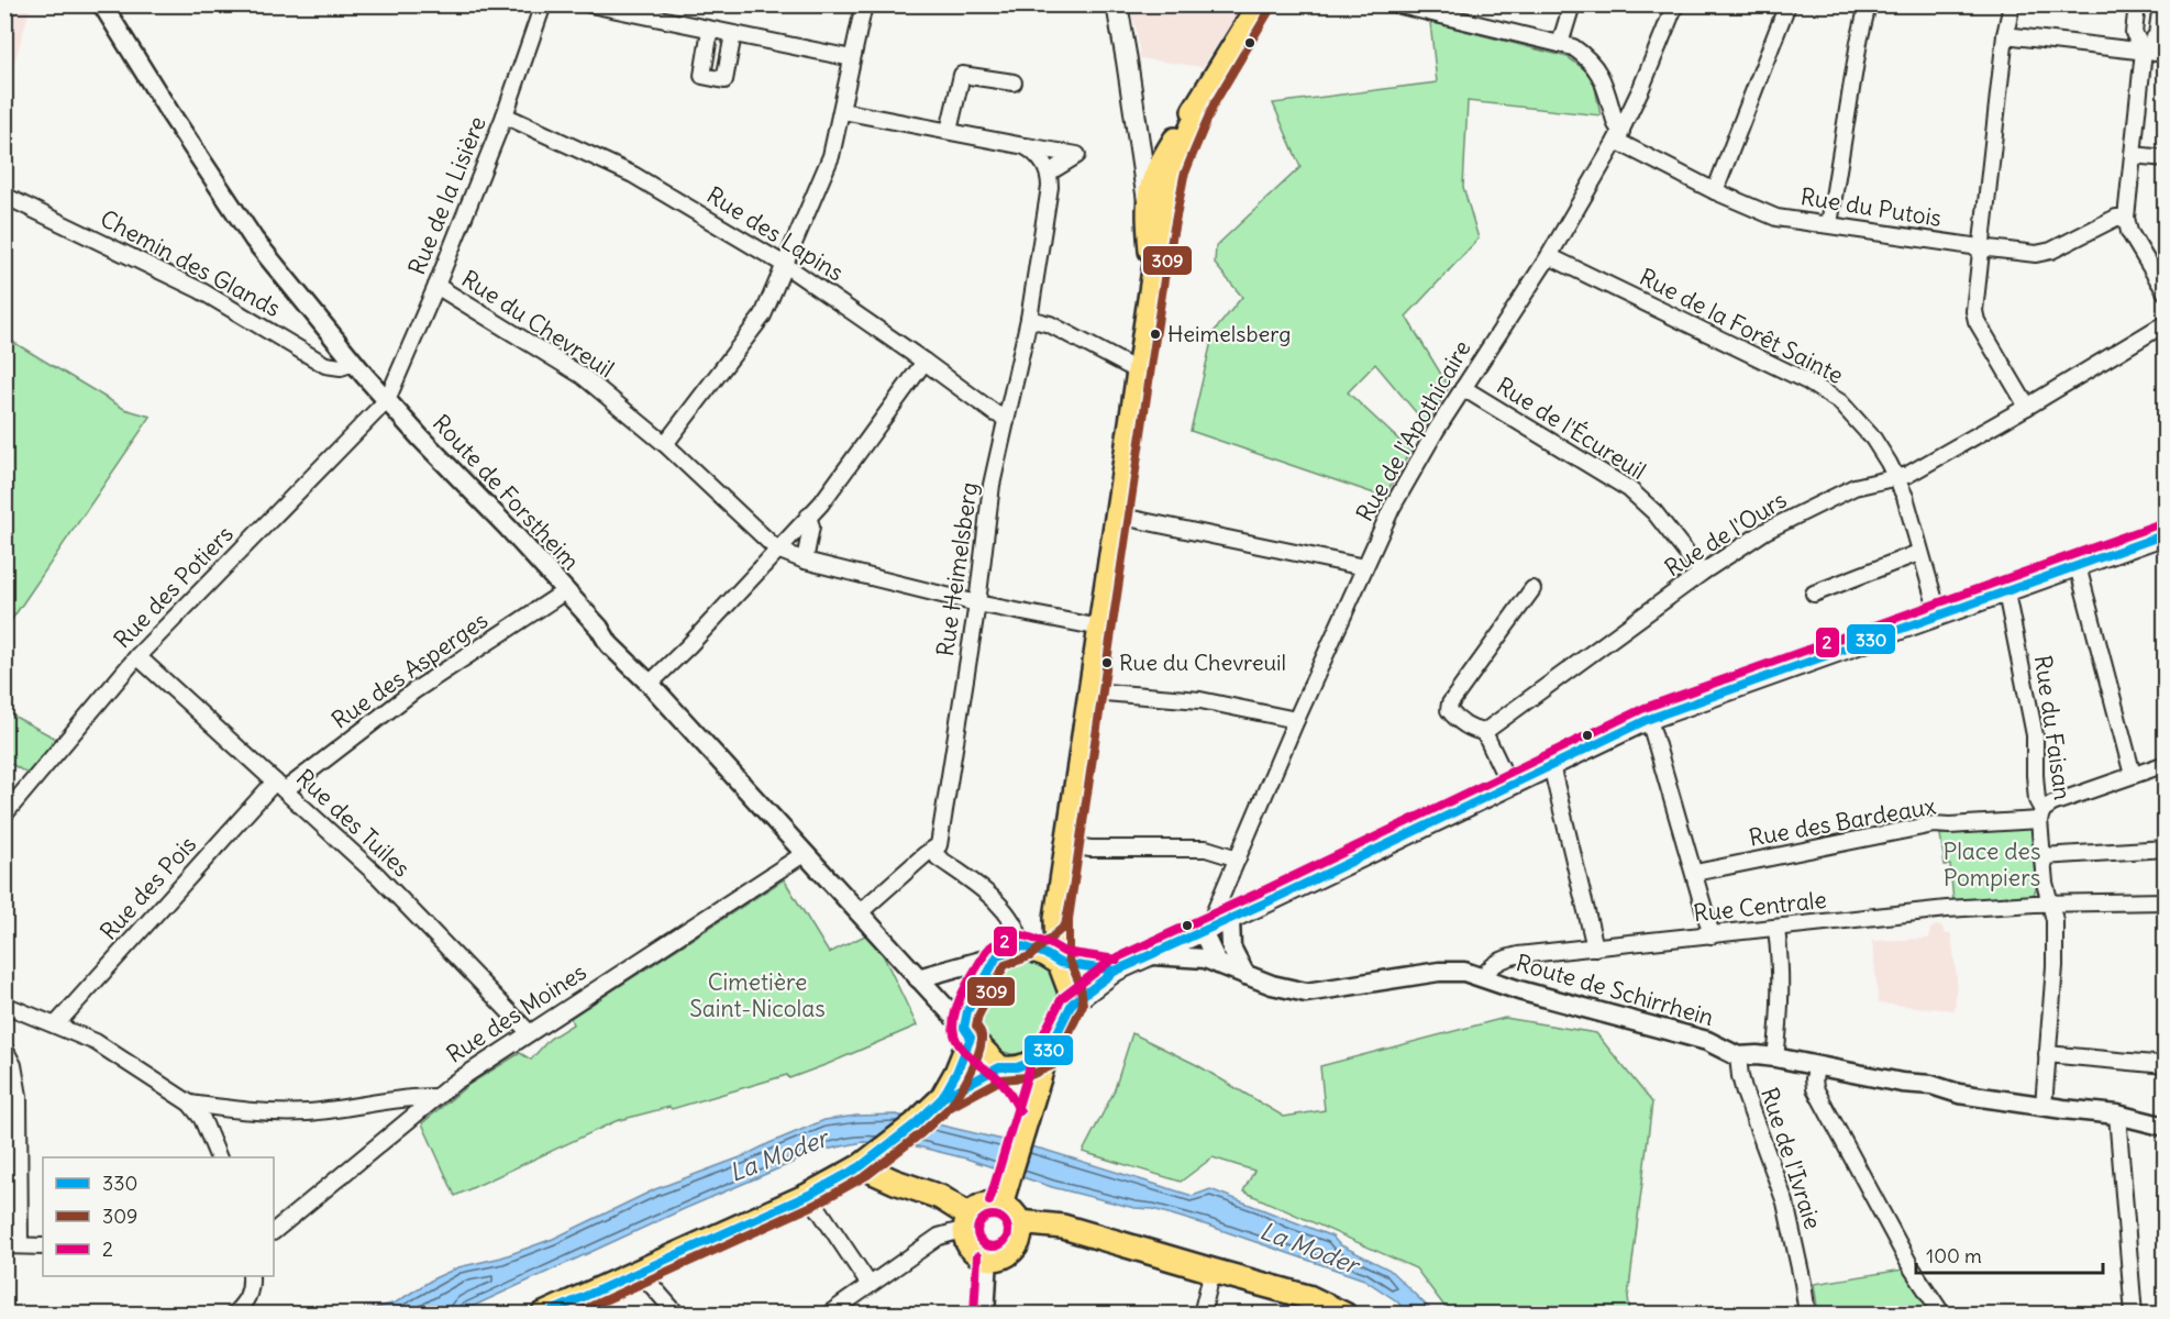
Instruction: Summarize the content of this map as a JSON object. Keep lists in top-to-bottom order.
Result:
{
  "streets": {
    "street": [
      "Rue de la Lisière",
      "Rue du Putois",
      "Rue des Lapins",
      "Chemin des Glands",
      "Rue du Chevreuil",
      "Rue de la Forêt Sainte",
      "Rue de l'Écureuil",
      "Rue de l'Apothicaire",
      "Route de Forstheim",
      "Rue de l'Ours",
      "Rue Heimelsberg",
      "Rue des Potiers",
      "Rue des Asperges",
      "Rue du Faisan",
      "Rue des Bardeaux",
      "Rue des Tuiles",
      "Rue des Pois",
      "Rue Centrale",
      "Route de Schirrhein",
      "Rue des Moines",
      "Rue de l'Ivraie"
    ]
  },
  "crossings": [
    ["Rue de la Lisière", "Rue des Lapins"],
    ["Rue de la Lisière", "Rue du Chevreuil"],
    ["Rue de la Lisière", "Route de Forstheim"],
    ["Rue de la Lisière", "Rue des Potiers"],
    ["Rue du Putois", "Rue de l'Apothicaire"],
    ["Rue des Lapins", "Rue Heimelsberg"],
    ["Chemin des Glands", "Route de Forstheim"],
    ["Rue du Chevreuil", "Rue Heimelsberg"],
    ["Rue de la Forêt Sainte", "Rue de l'Apothicaire"],
    ["Rue de la Forêt Sainte", "Rue de l'Ours"],
    ["Rue de l'Écureuil", "Rue de l'Apothicaire"],
    ["Rue de l'Écureuil", "Rue de l'Ours"],
    ["Route de Forstheim", "Rue des Potiers"],
    ["Route de Forstheim", "Rue des Asperges"],
    ["Route de Forstheim", "Rue des Moines"],
    ["Rue des Potiers", "Rue des Tuiles"],
    ["Rue des Asperges", "Rue des Tuiles"],
    ["Rue des Asperges", "Rue des Pois"],
    ["Rue du Faisan", "Rue des Bardeaux"],
    ["Rue du Faisan", "Rue Centrale"],
    ["Rue du Faisan", "Route de Schirrhein"],
    ["Rue des Tuiles", "Rue des Pois"],
    ["Rue des Tuiles", "Rue des Moines"],
    ["Rue Centrale", "Route de Schirrhein"],
    ["Route de Schirrhein", "Rue de l'Ivraie"]
  ],
  "water": ["La Moder"],
  "parks": ["Place des Pompiers", "Cimetière Saint-Nicolas"],
  "places": ["Heimelsberg", "Rue du Chevreuil"],
  "lines": ["transit line 309", "transit line 2", "transit line 330"],
  "legend": ["330", "309", "2"],
  "scale_bar": "100 m"
}
